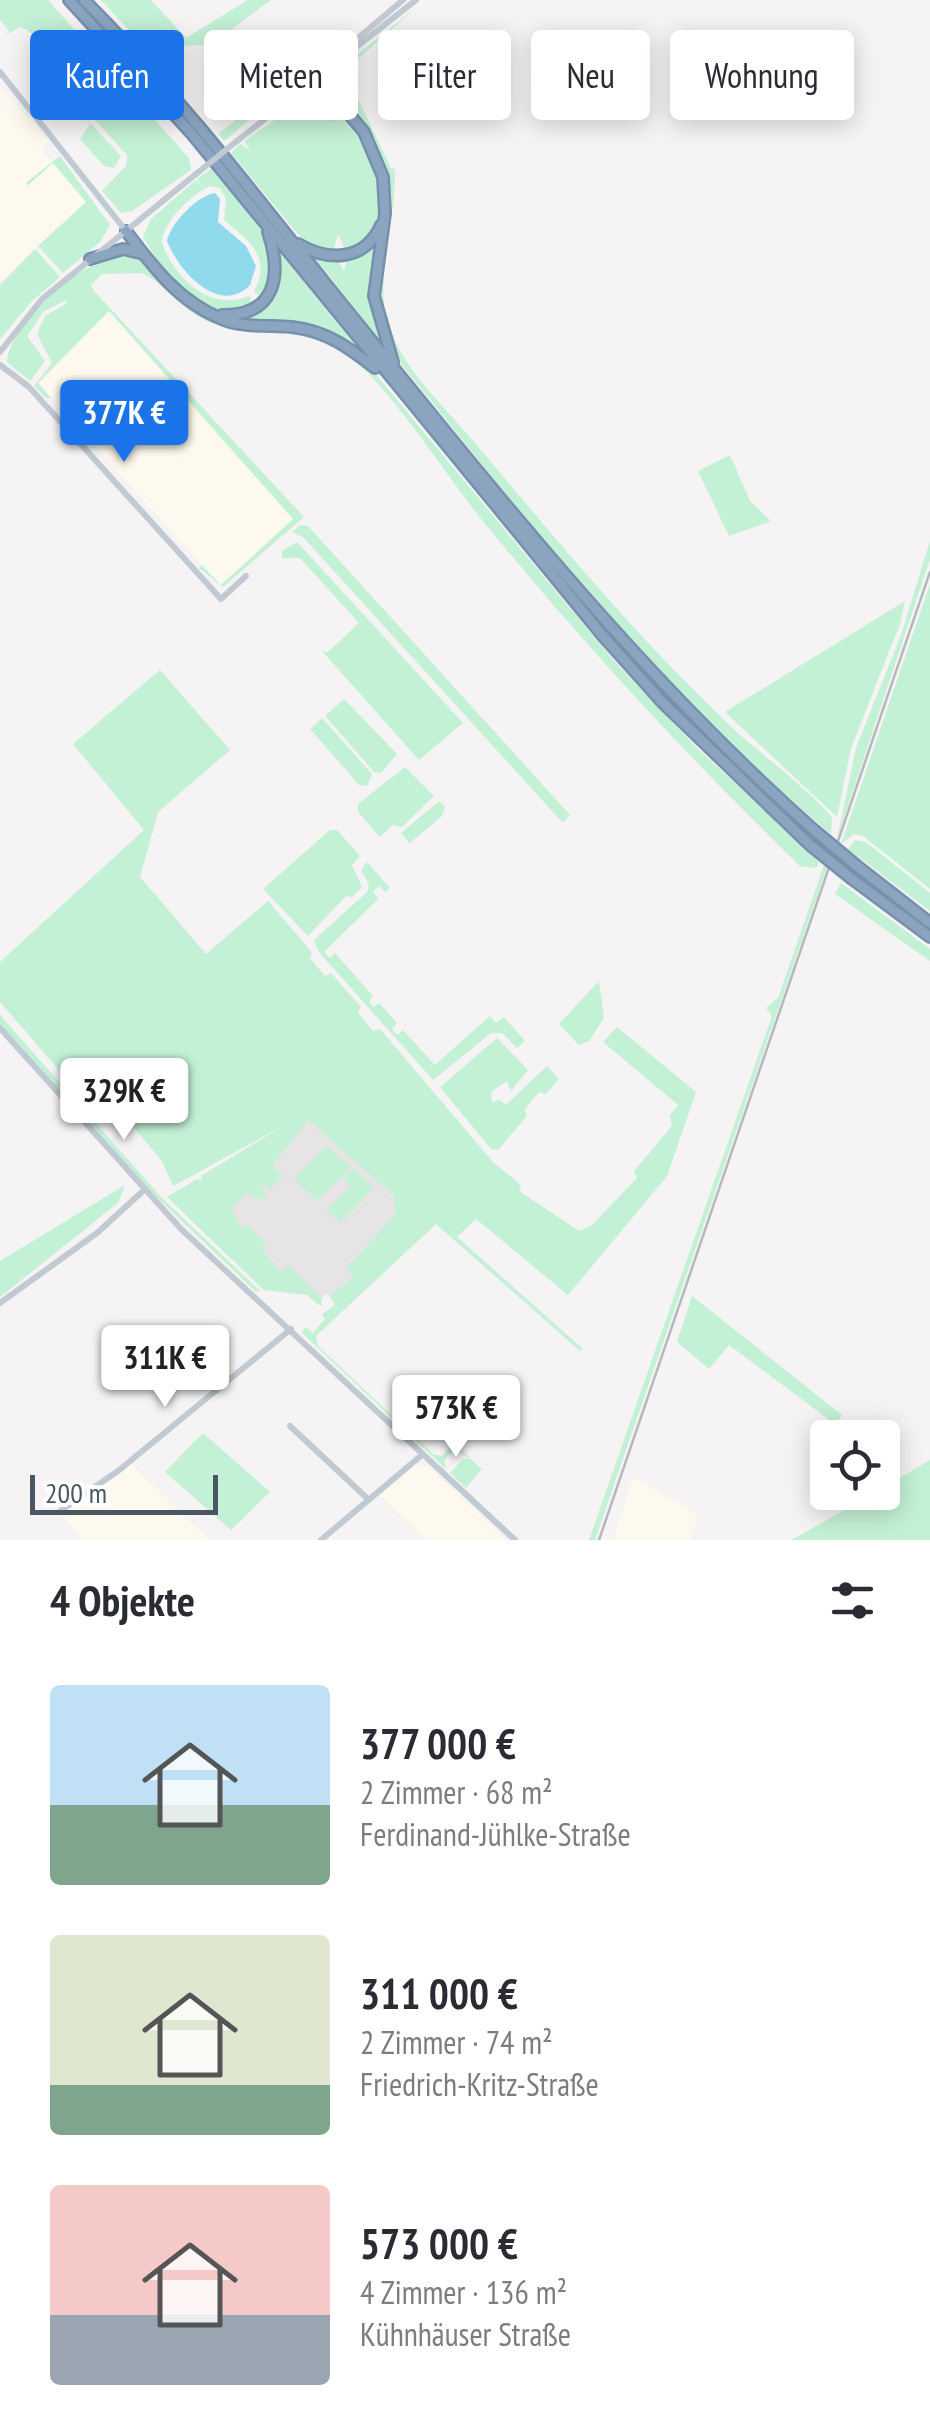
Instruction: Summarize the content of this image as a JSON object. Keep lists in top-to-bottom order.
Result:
{
  "scale_bar": "200 m",
  "page": {
    "chip": [
      "Kaufen",
      "Mieten",
      "Filter",
      "Neu",
      "Wohnung"
    ],
    "price": [
      "377K €",
      "329K €",
      "311K €",
      "573K €"
    ],
    "scale": "200 m",
    "heading": "4 Objekte",
    "list": [
      {
        "name": "377 000 €",
        "note": "2 Zimmer · 68 m² · Ferdinand-Jühlke-Straße"
      },
      {
        "name": "311 000 €",
        "note": "2 Zimmer · 74 m² · Friedrich-Kritz-Straße"
      },
      {
        "name": "573 000 €",
        "note": "4 Zimmer · 136 m² · Kühnhäuser Straße"
      }
    ]
  }
}
